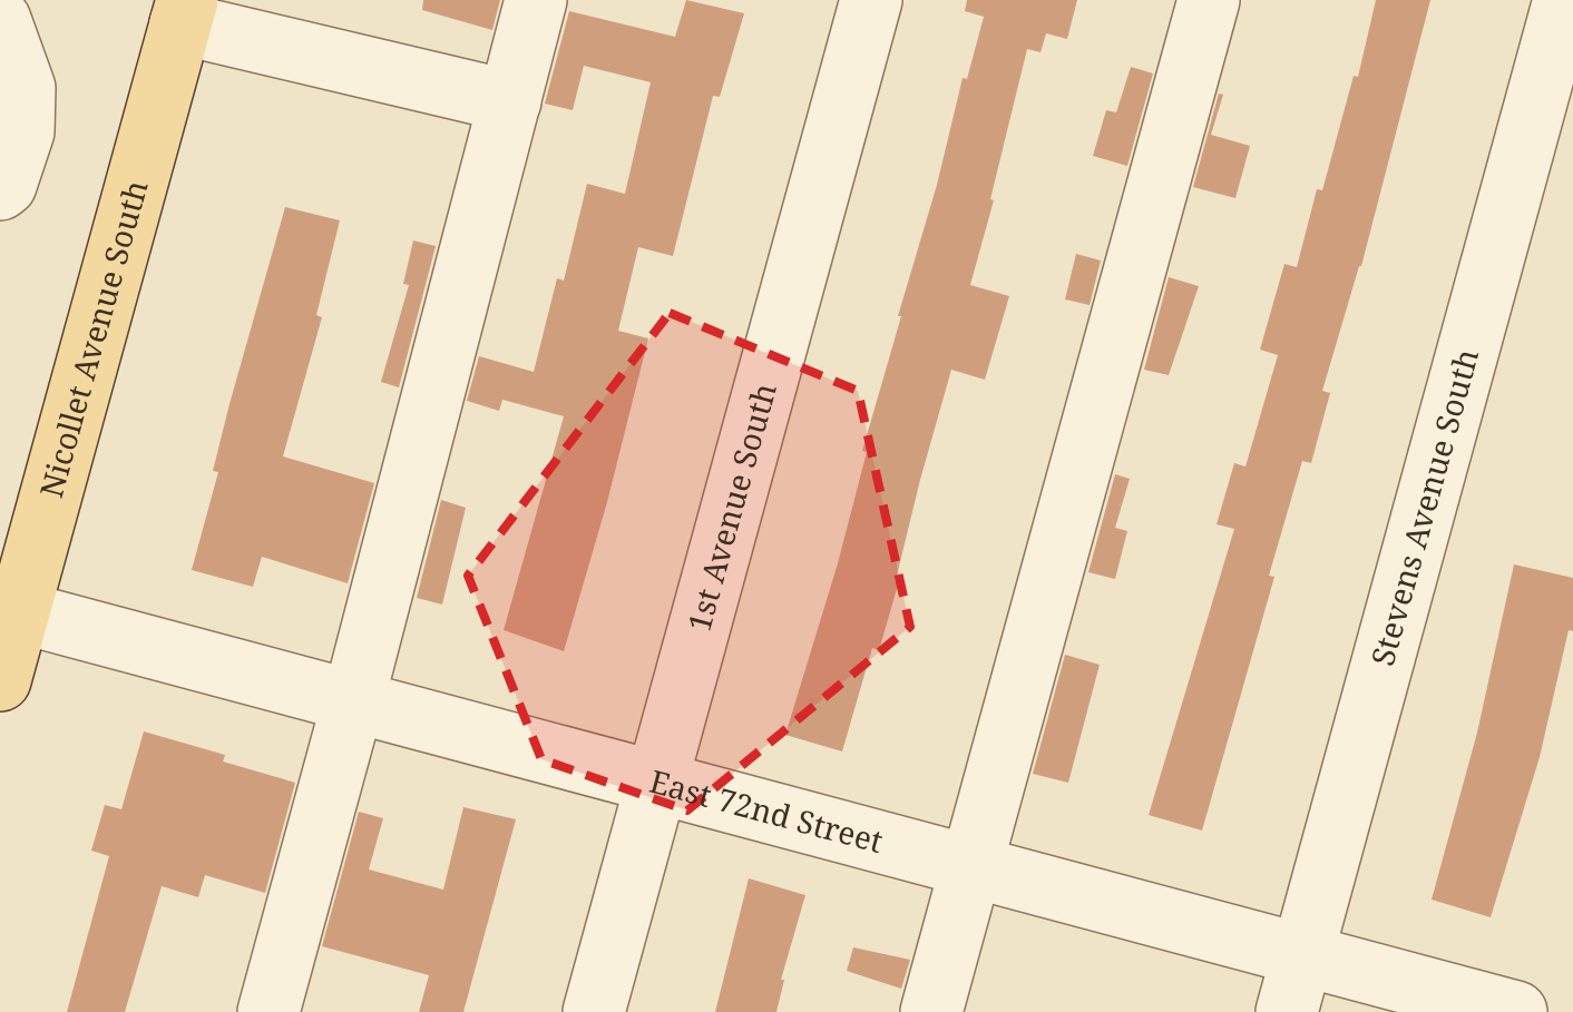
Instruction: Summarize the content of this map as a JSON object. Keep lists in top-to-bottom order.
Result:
{
  "streets": {
    "main road": ["Nicollet Avenue South"],
    "street": ["1st Avenue South", "Stevens Avenue South", "East 72nd Street"]
  },
  "crossings": [
    ["Nicollet Avenue South", "East 72nd Street"],
    ["1st Avenue South", "East 72nd Street"],
    ["Stevens Avenue South", "East 72nd Street"]
  ]
}
